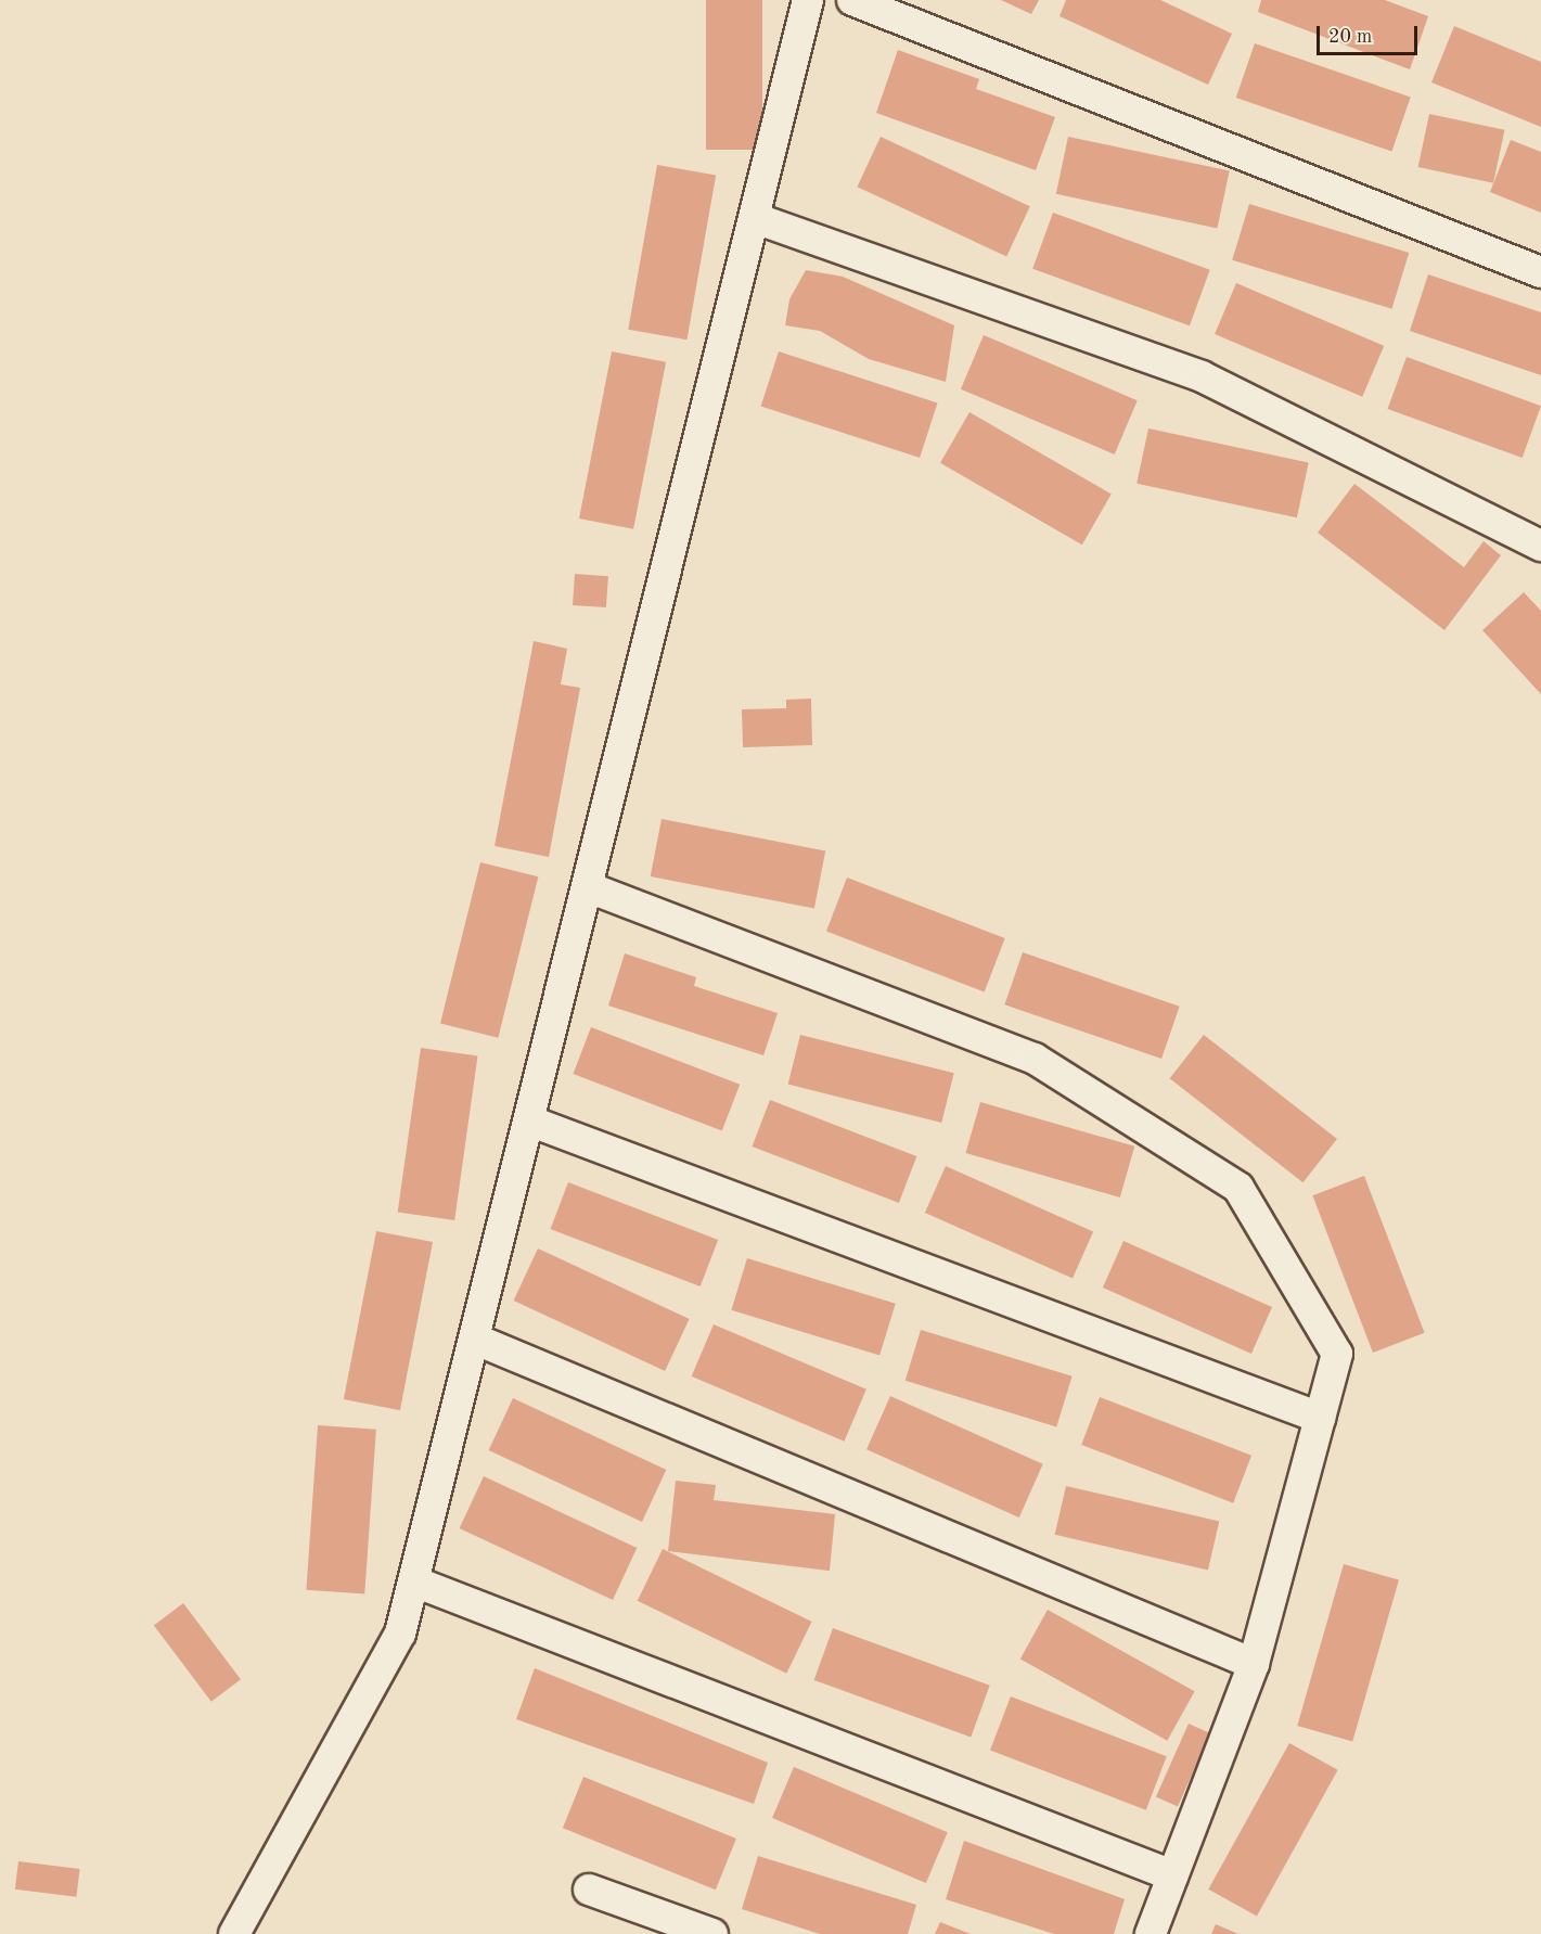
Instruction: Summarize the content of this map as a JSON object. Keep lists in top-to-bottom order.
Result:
{
  "scale_bar": "20 m"
}
